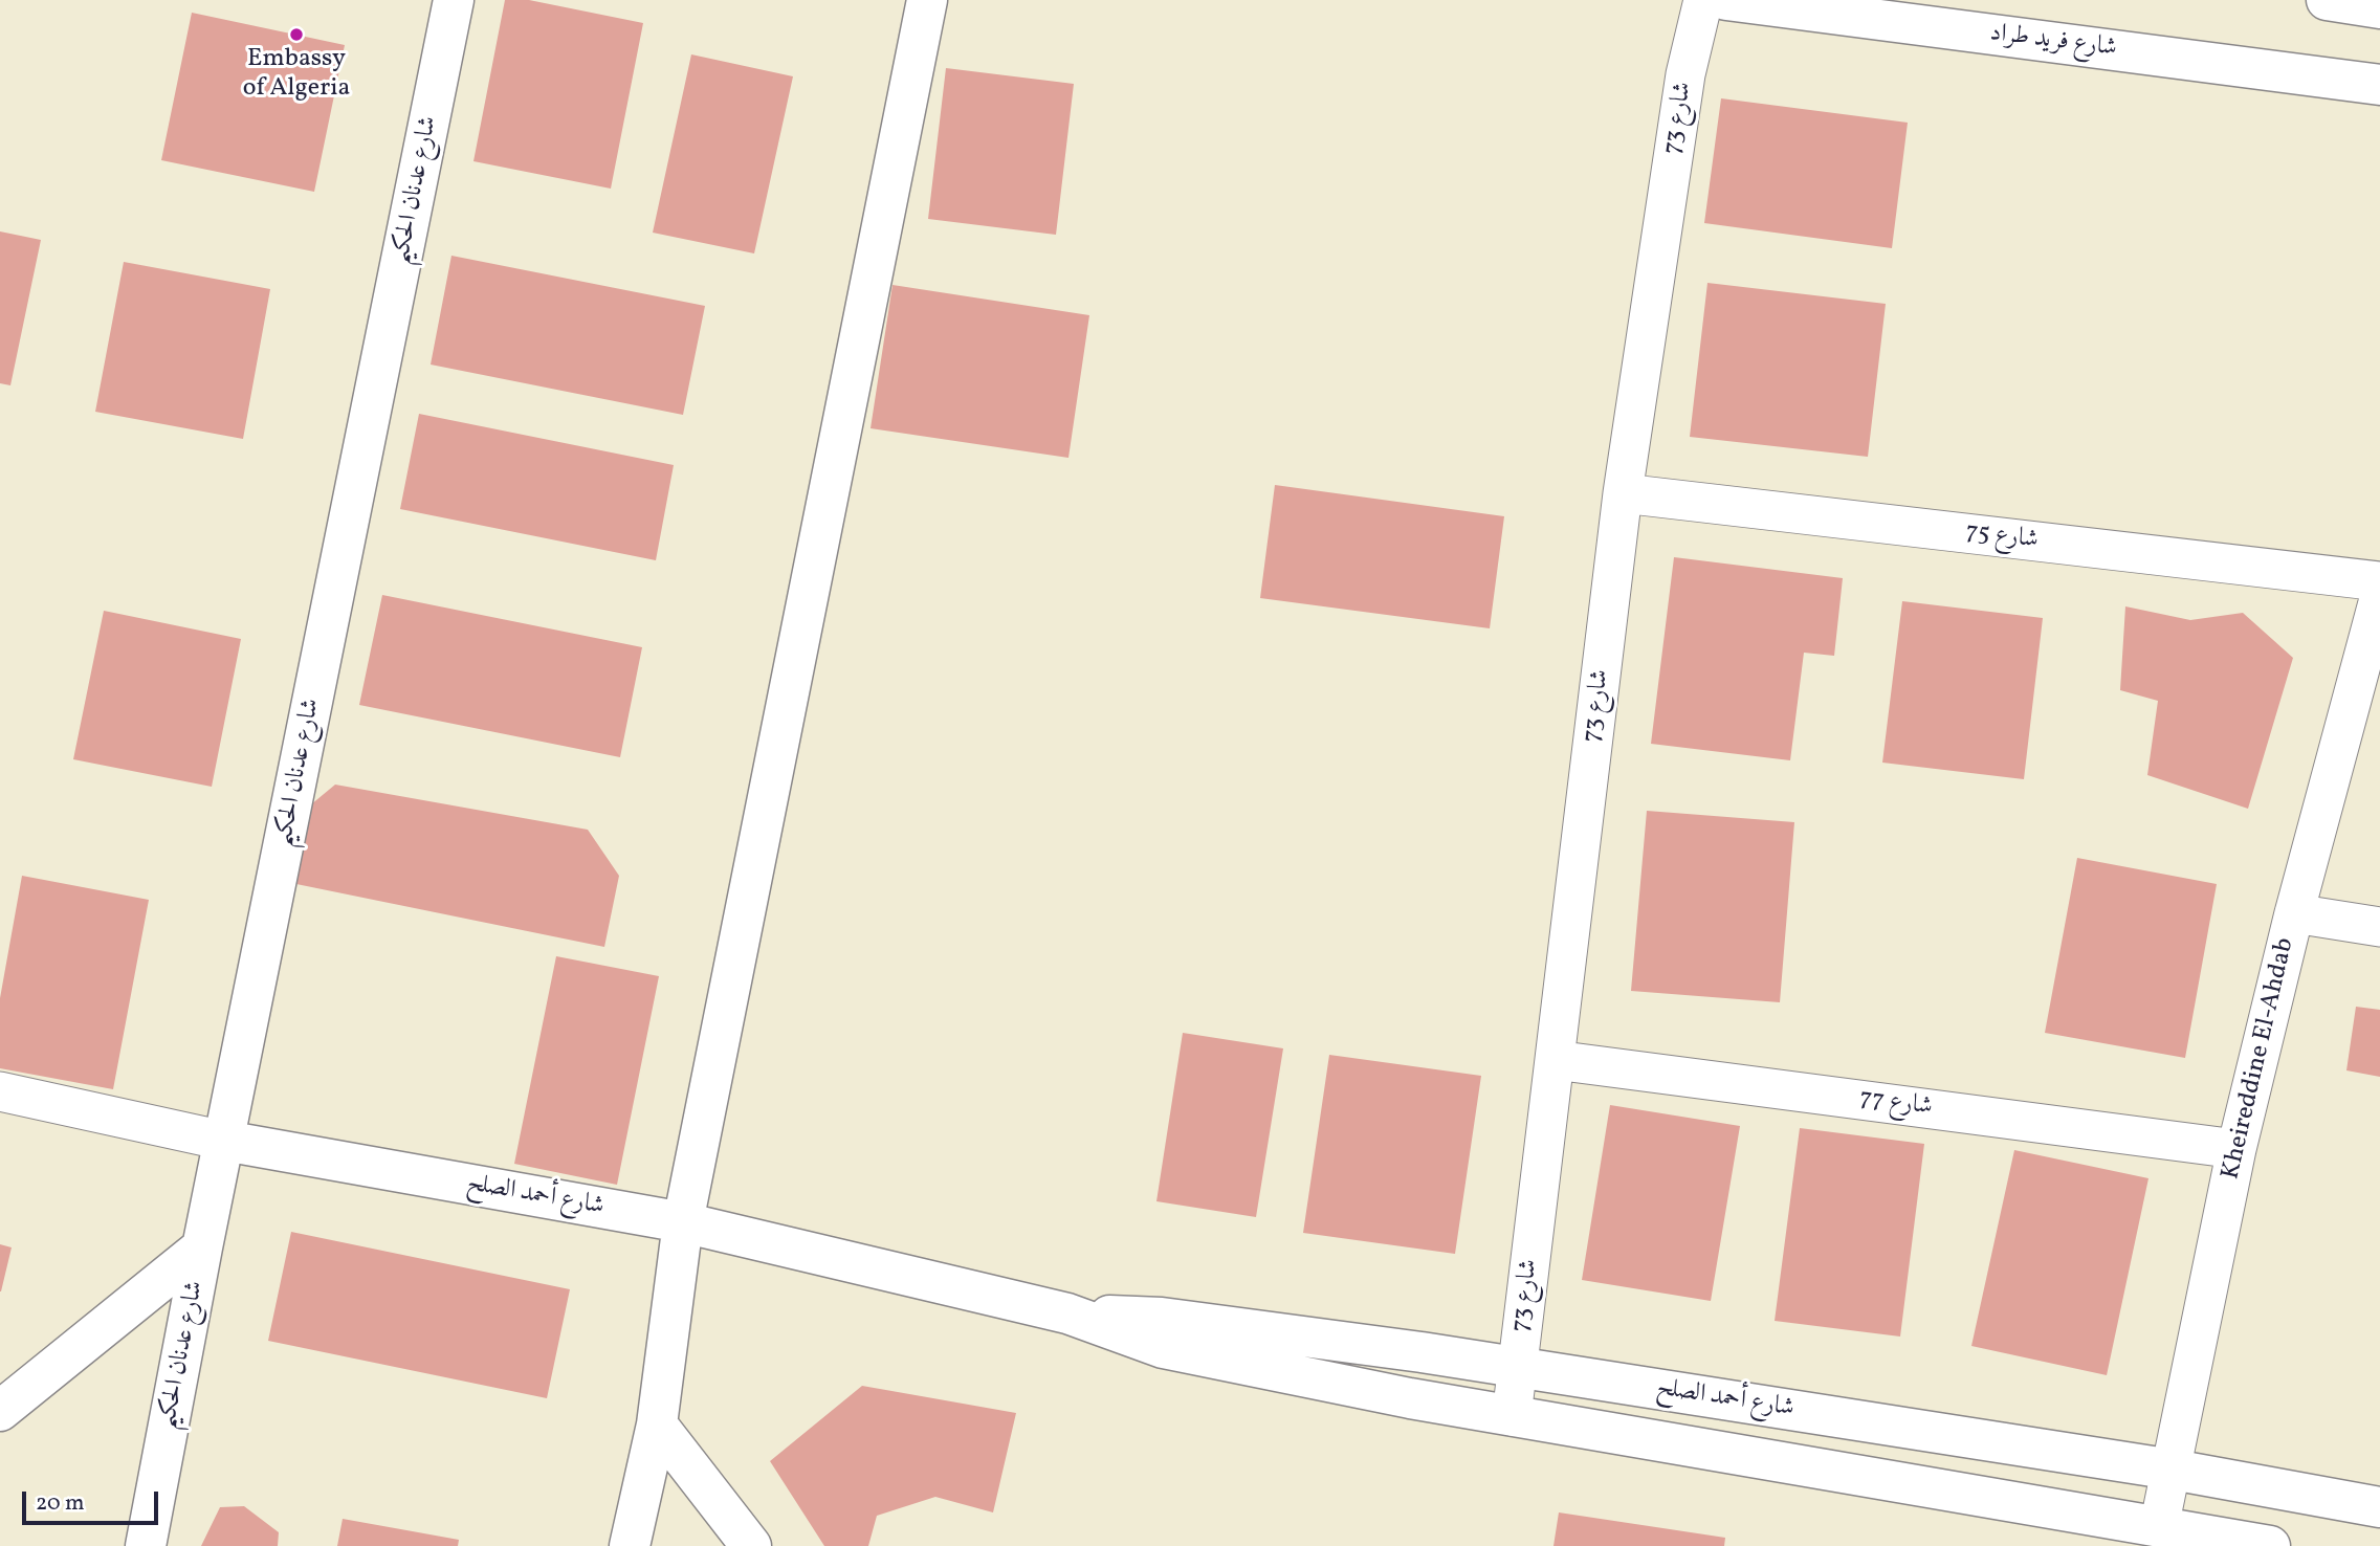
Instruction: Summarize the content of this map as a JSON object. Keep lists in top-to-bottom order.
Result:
{
  "streets": {
    "street": [
      "شارع فريد طراد",
      "شارع 73",
      "شارع عدنان الحكيم",
      "شارع 75",
      "Kheireddine El-Ahdab",
      "شارع 77",
      "شارع أحمد الصلح"
    ]
  },
  "crossings": [
    ["شارع 73", "شارع 75"],
    ["شارع 73", "شارع 77"],
    ["شارع 73", "شارع أحمد الصلح"],
    ["شارع عدنان الحكيم", "شارع أحمد الصلح"],
    ["Kheireddine El-Ahdab", "شارع 77"],
    ["Kheireddine El-Ahdab", "شارع أحمد الصلح"]
  ],
  "places": ["Embassy of Algeria"],
  "scale_bar": "20 m"
}
